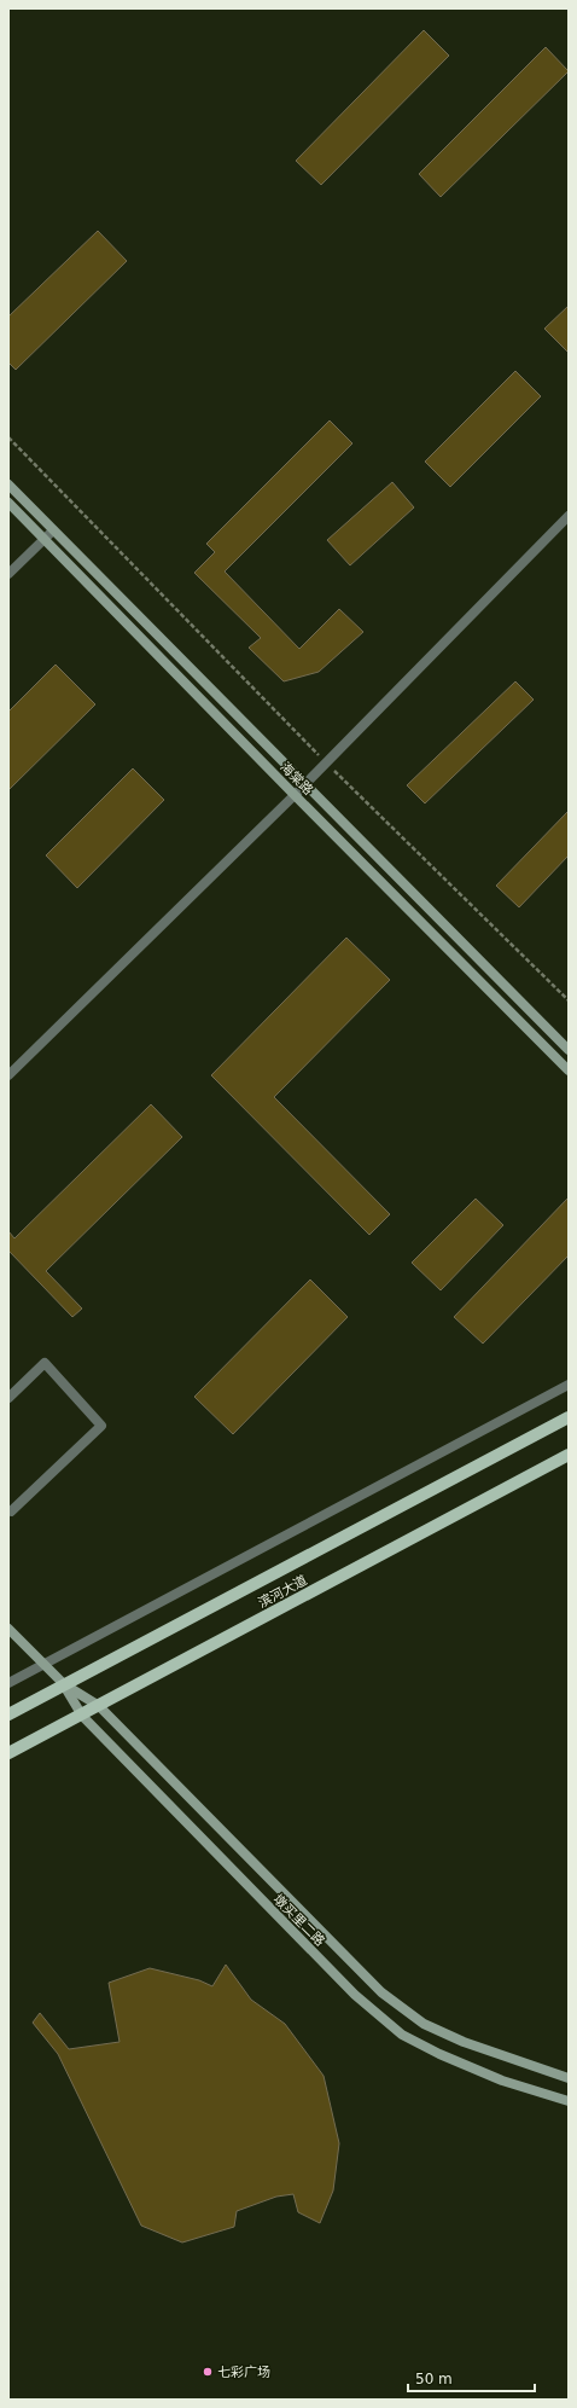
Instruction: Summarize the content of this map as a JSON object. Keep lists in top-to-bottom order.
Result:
{
  "streets": {
    "main road": ["滨河大道"],
    "street": ["海棠路", "墩买里二路"]
  },
  "crossings": [
    ["滨河大道", "墩买里二路"]
  ],
  "places": ["七彩广场"],
  "scale_bar": "50 m"
}
